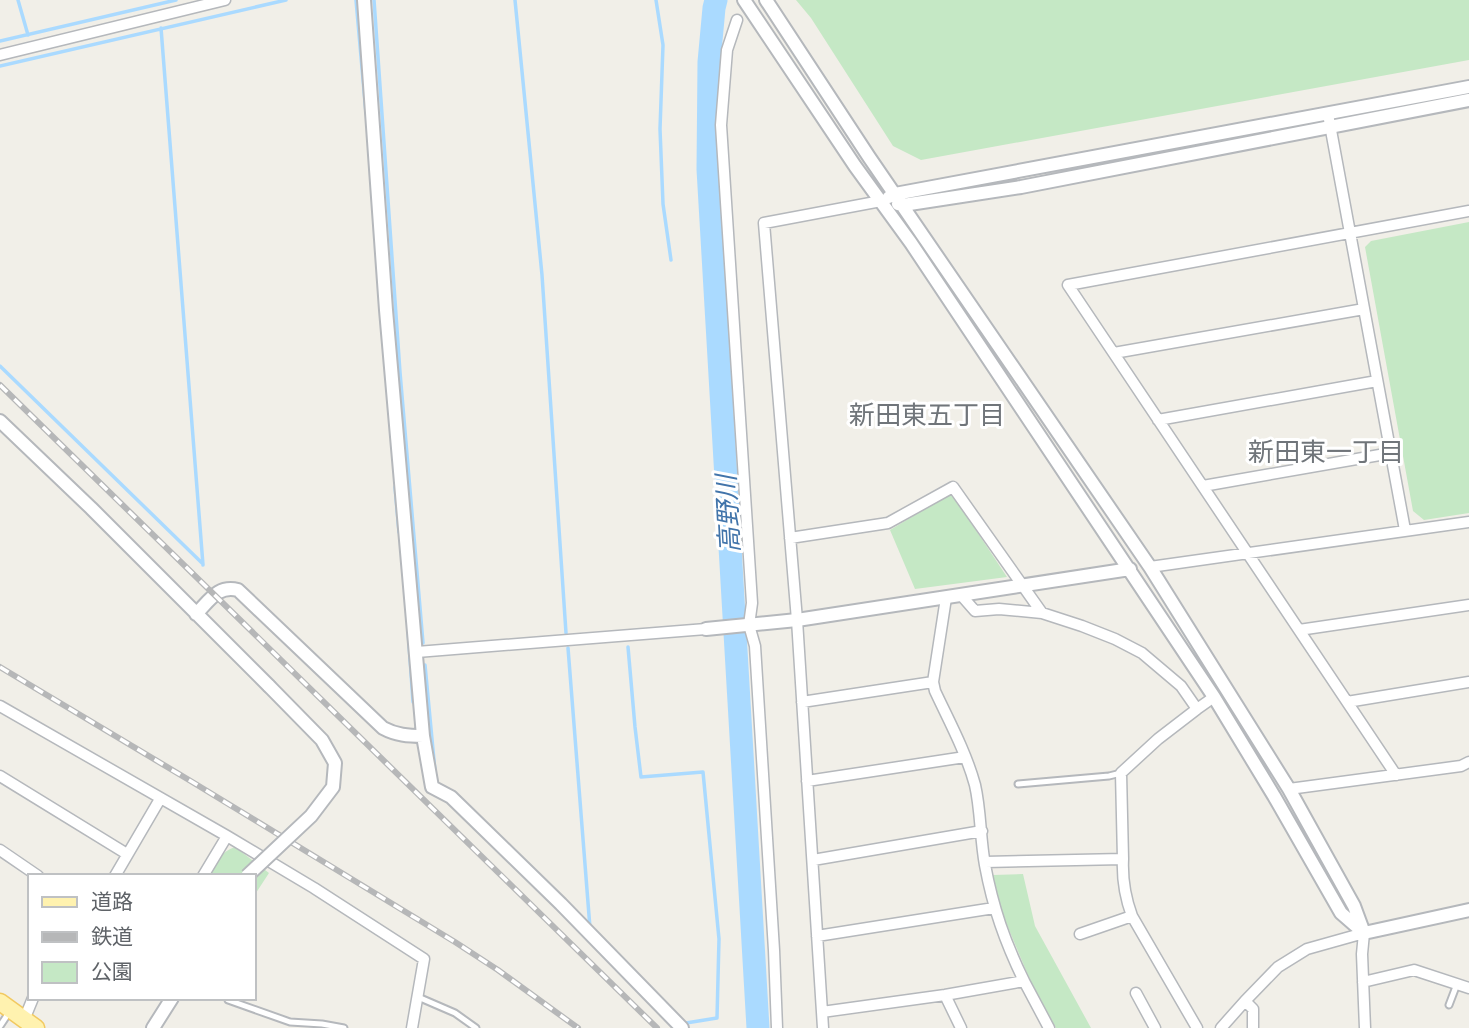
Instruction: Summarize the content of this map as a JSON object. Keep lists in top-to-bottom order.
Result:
{
  "districts": ["新田東五丁目", "新田東一丁目"],
  "water": ["高野川"],
  "legend": ["道路", "鉄道", "公園"]
}
